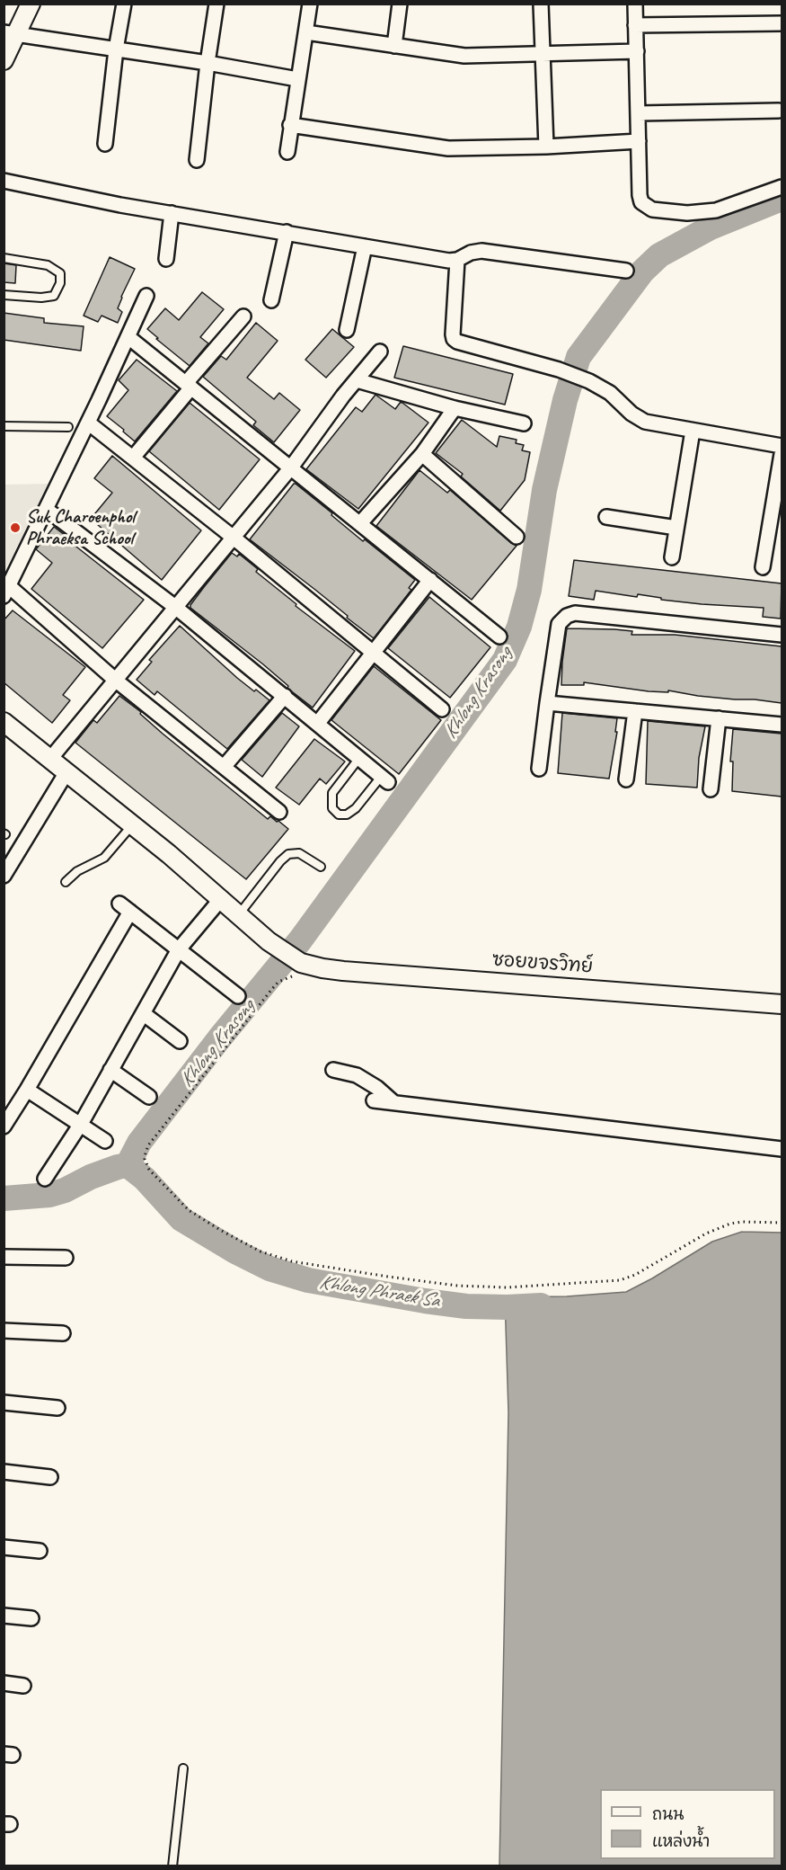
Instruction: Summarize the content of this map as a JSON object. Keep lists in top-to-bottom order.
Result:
{
  "streets": {
    "street": ["ซอยขจรวิทย์"]
  },
  "water": ["Khlong Krasong", "Khlong Phraek Sa"],
  "places": ["Suk Charoenphol Phraeksa School"],
  "legend": ["ถนน", "แหล่งน้ำ"]
}
